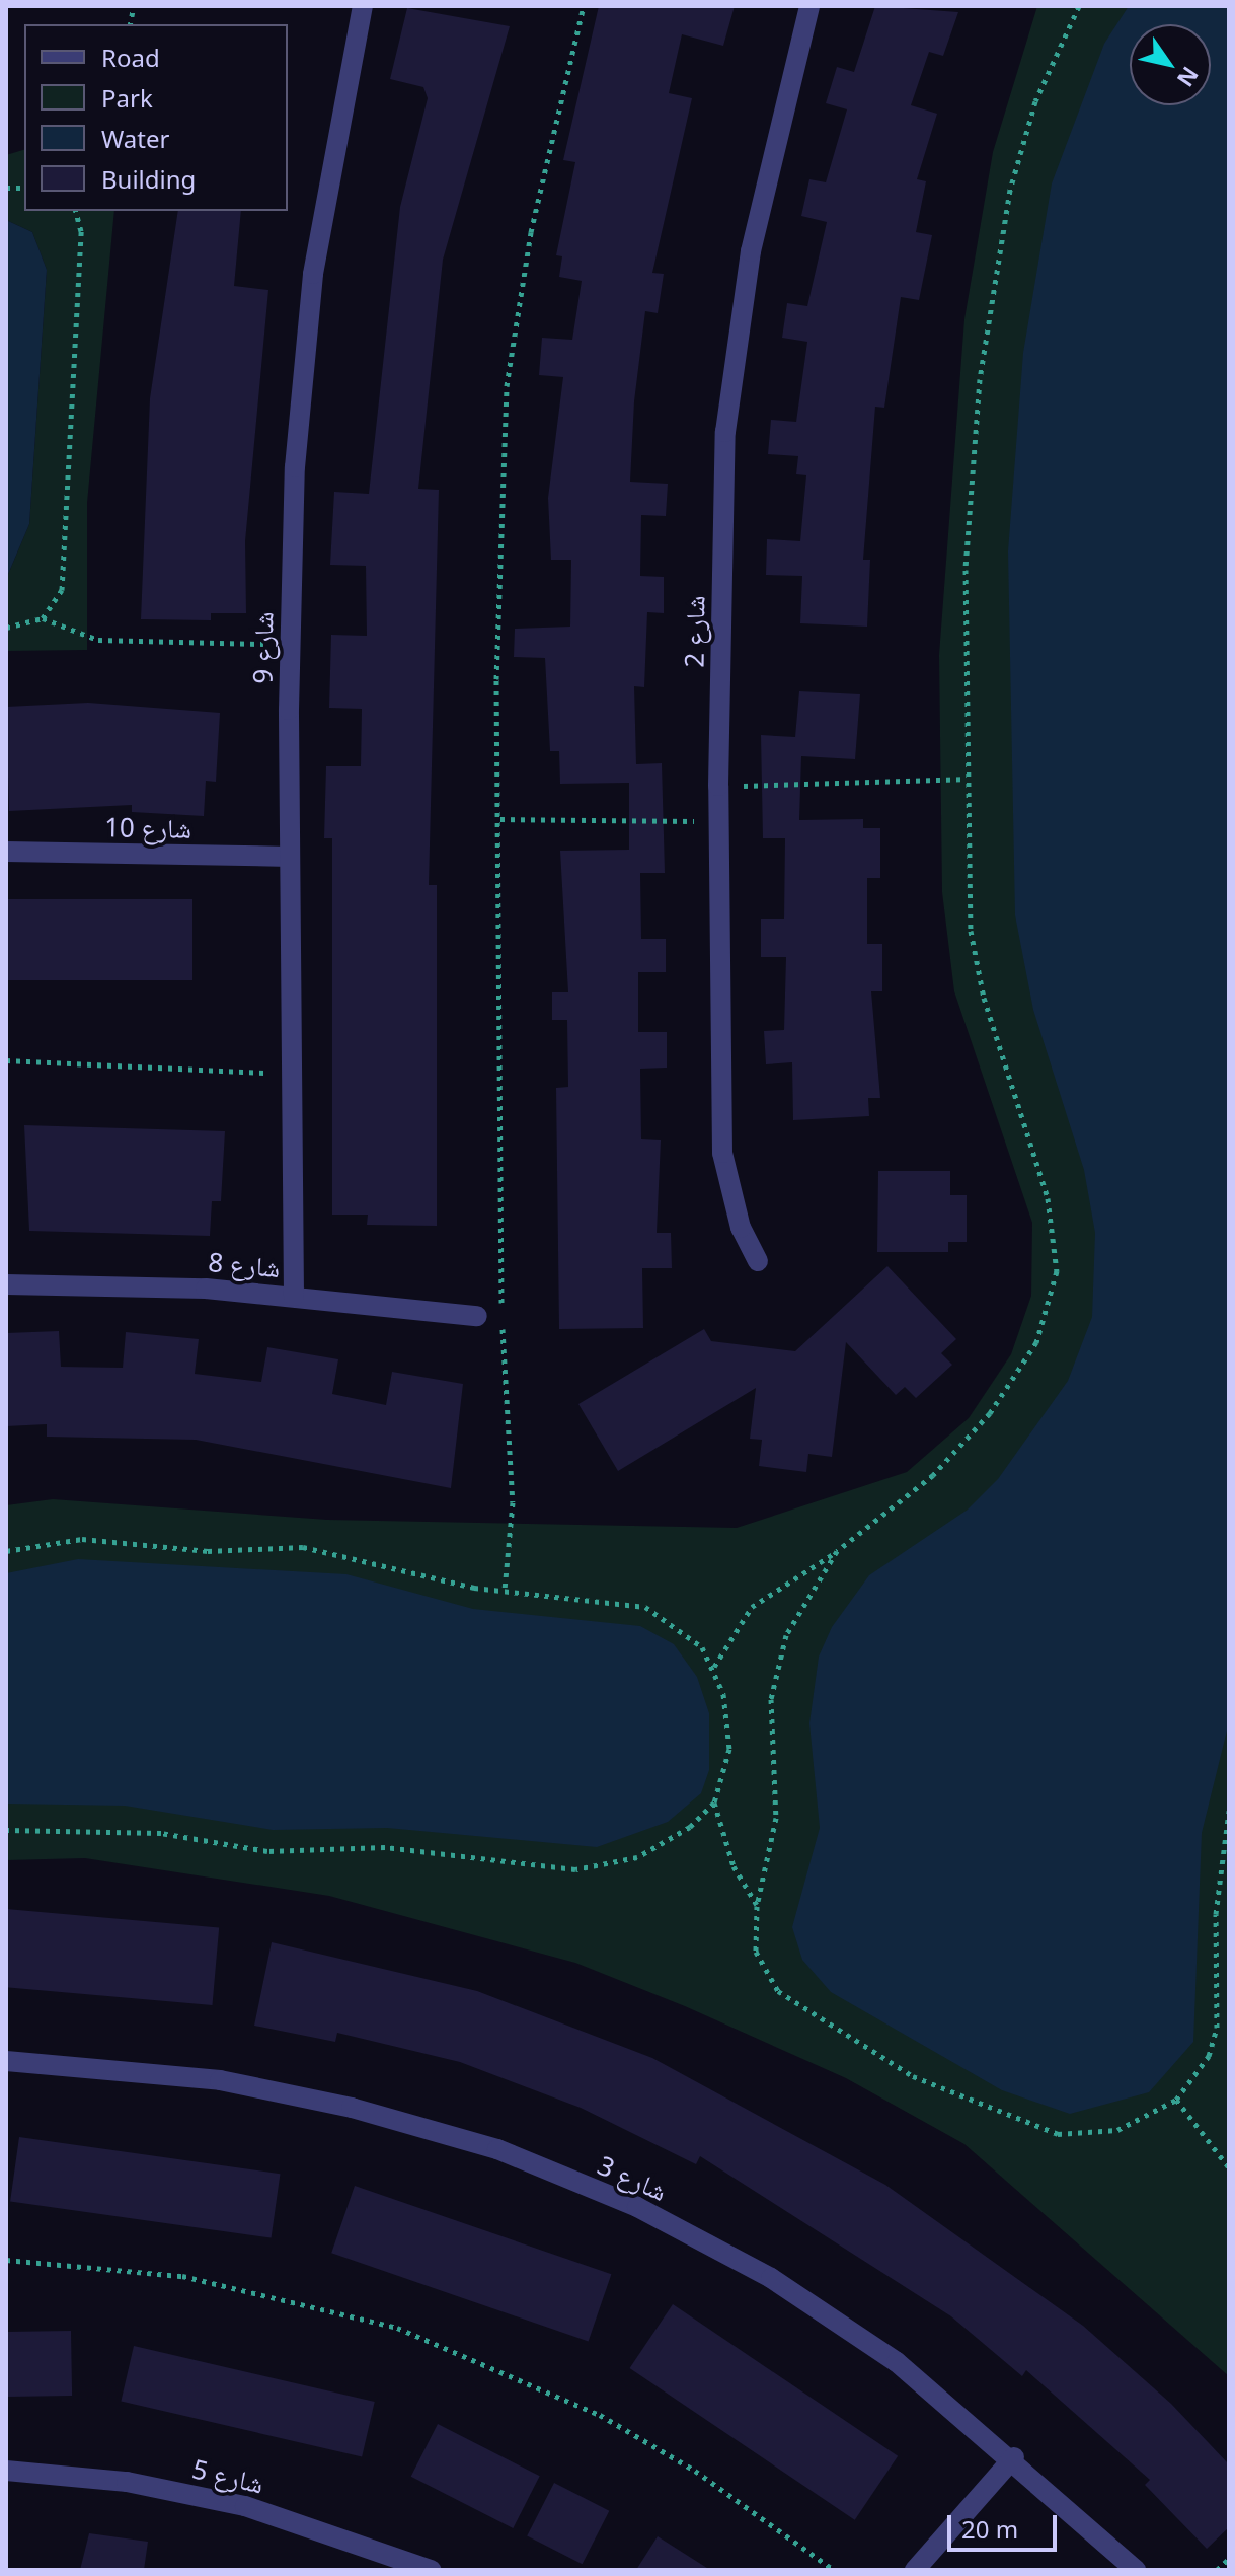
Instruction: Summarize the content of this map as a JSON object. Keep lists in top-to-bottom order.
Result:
{
  "streets": {
    "street": [
      "شارع 2",
      "شارع 9",
      "شارع 10",
      "شارع 8",
      "شارع 3",
      "شارع 5"
    ]
  },
  "crossings": [
    ["شارع 9", "شارع 10"],
    ["شارع 9", "شارع 8"]
  ],
  "legend": [
    "Road",
    "Park",
    "Water",
    "Building"
  ],
  "scale_bar": "20 m",
  "north": "bottom right"
}
